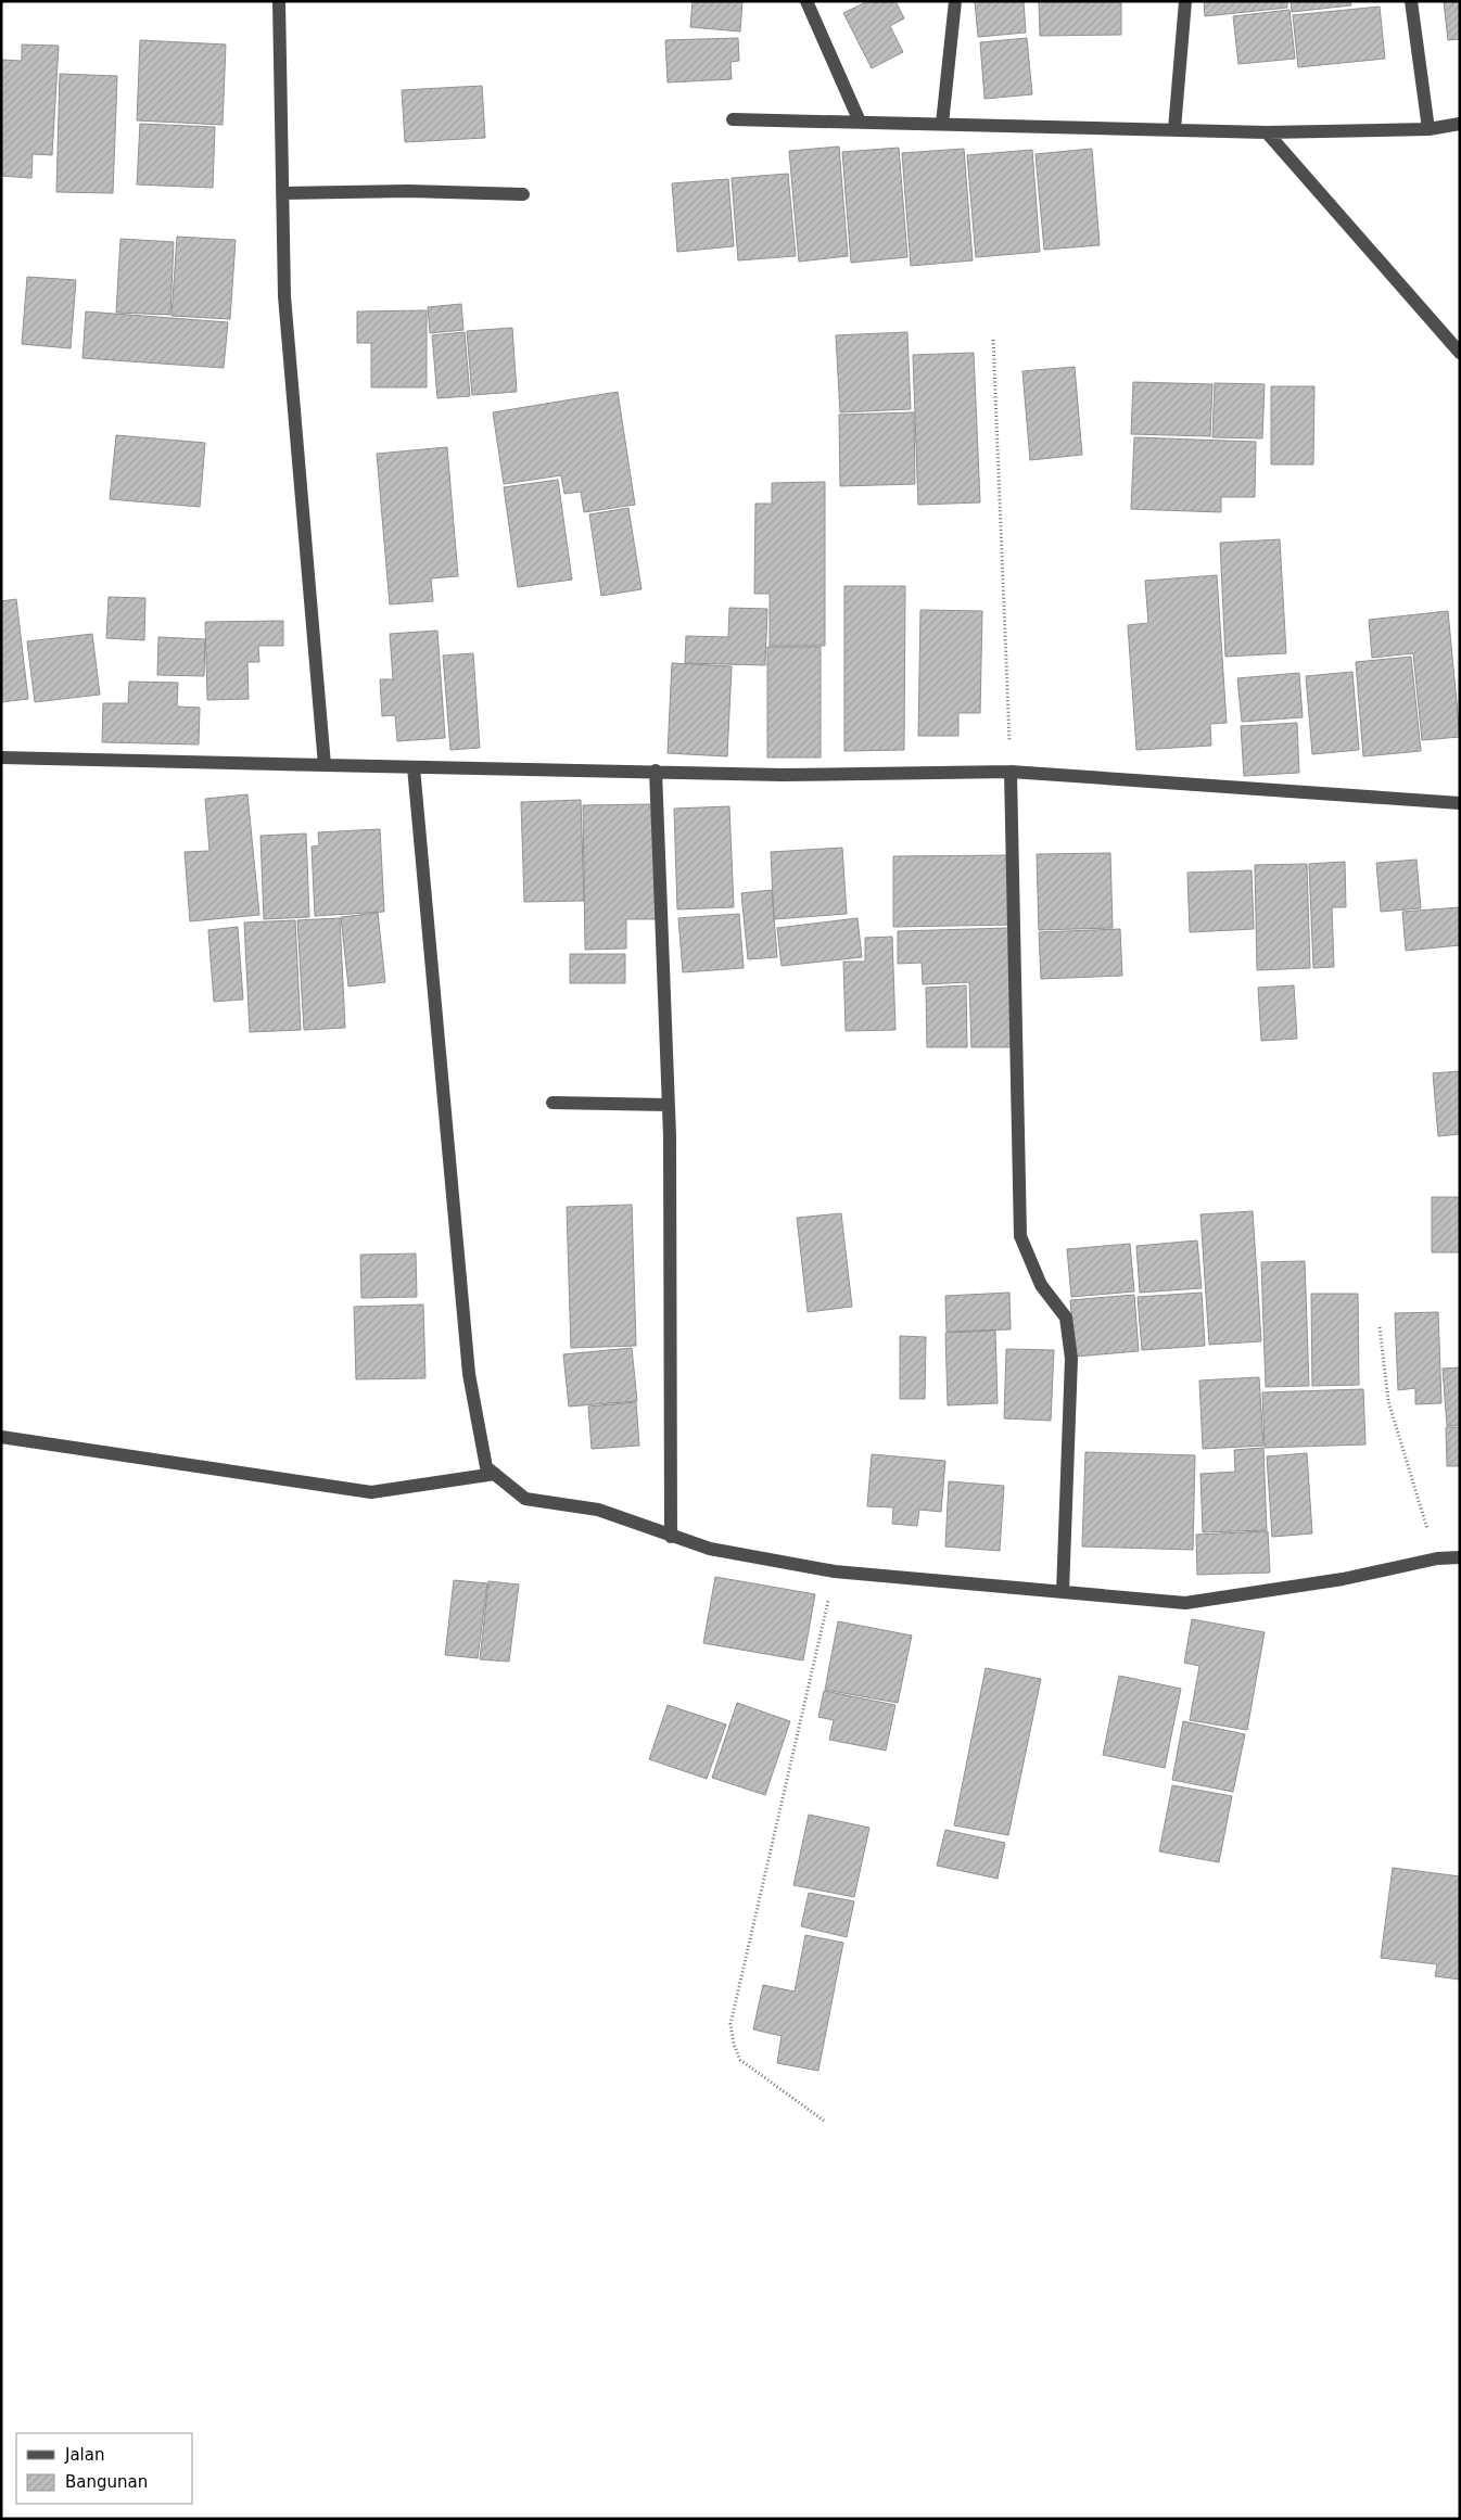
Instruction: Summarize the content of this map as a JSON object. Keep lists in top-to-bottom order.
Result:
{
  "legend": ["Jalan", "Bangunan"]
}
